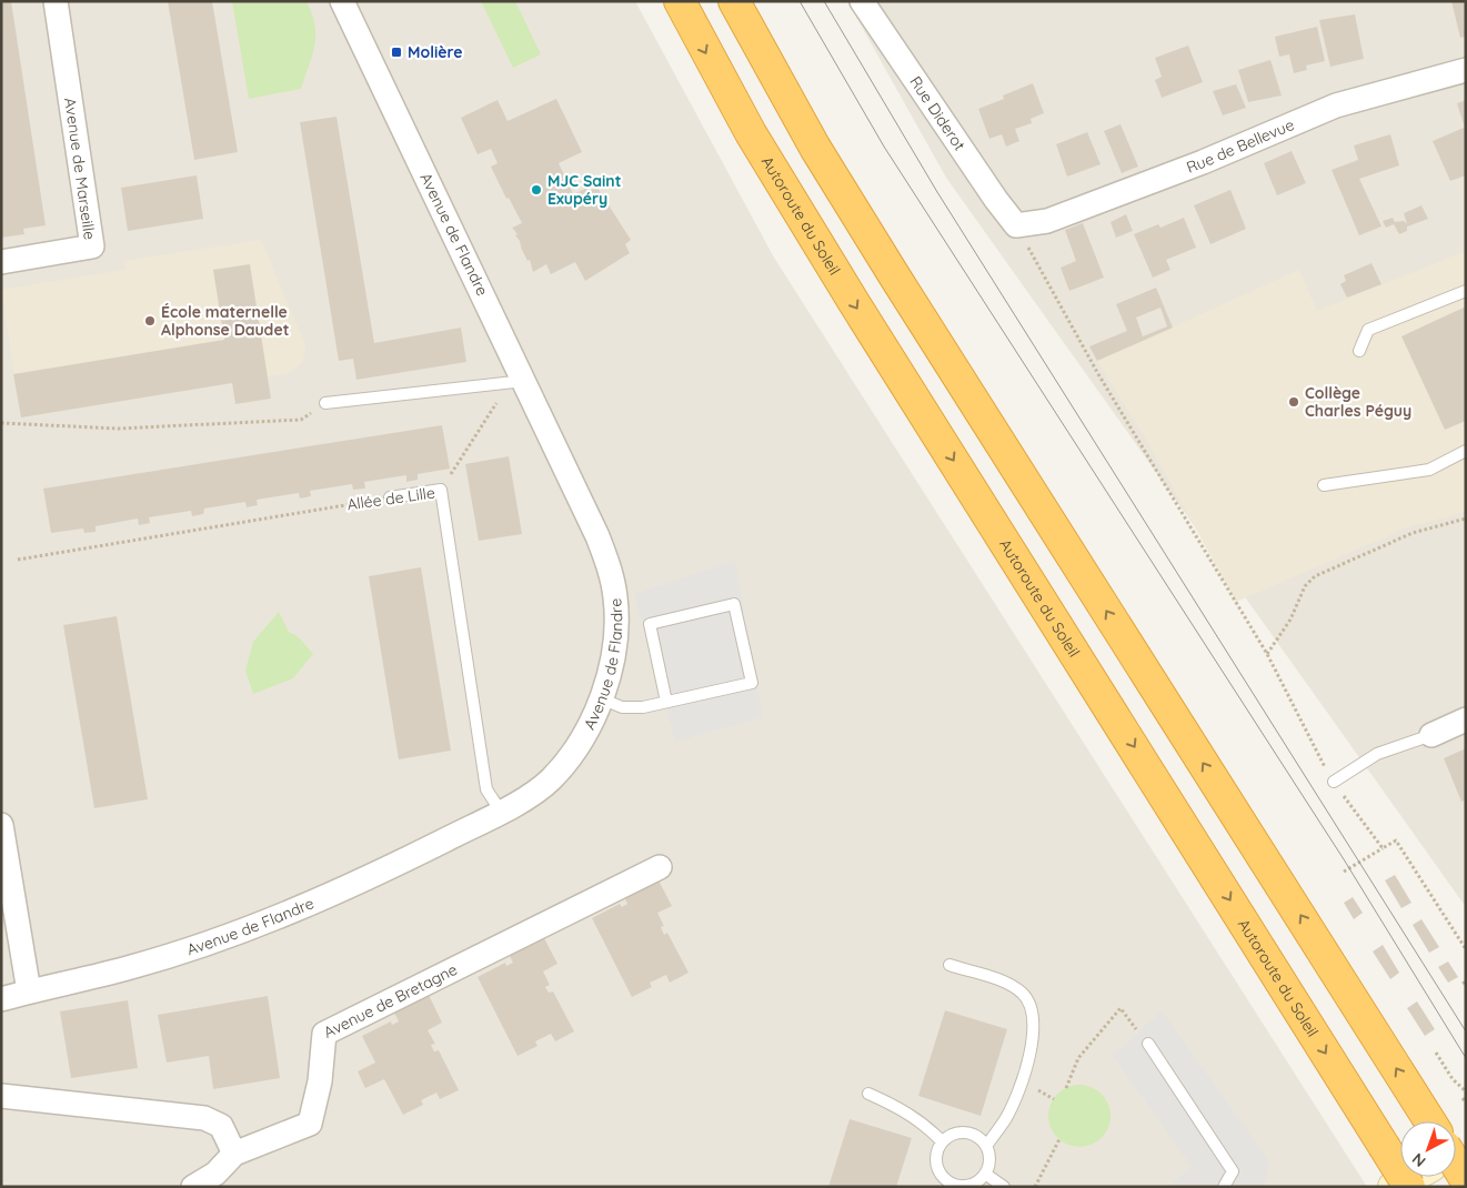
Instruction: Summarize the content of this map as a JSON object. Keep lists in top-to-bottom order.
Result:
{
  "streets": {
    "highway": ["Autoroute du Soleil"],
    "street": [
      "Rue Diderot",
      "Rue de Bellevue",
      "Avenue de Marseille",
      "Avenue de Flandre",
      "Avenue de Bretagne"
    ],
    "lane": ["Allée de Lille"]
  },
  "crossings": [
    ["Rue Diderot", "Rue de Bellevue"],
    ["Avenue de Flandre", "Allée de Lille"]
  ],
  "places": {
    "transit": ["Molière"],
    "other": ["MJC Saint Exupéry", "École maternelle Alphonse Daudet", "Collège Charles Péguy"]
  },
  "north": "bottom left"
}
